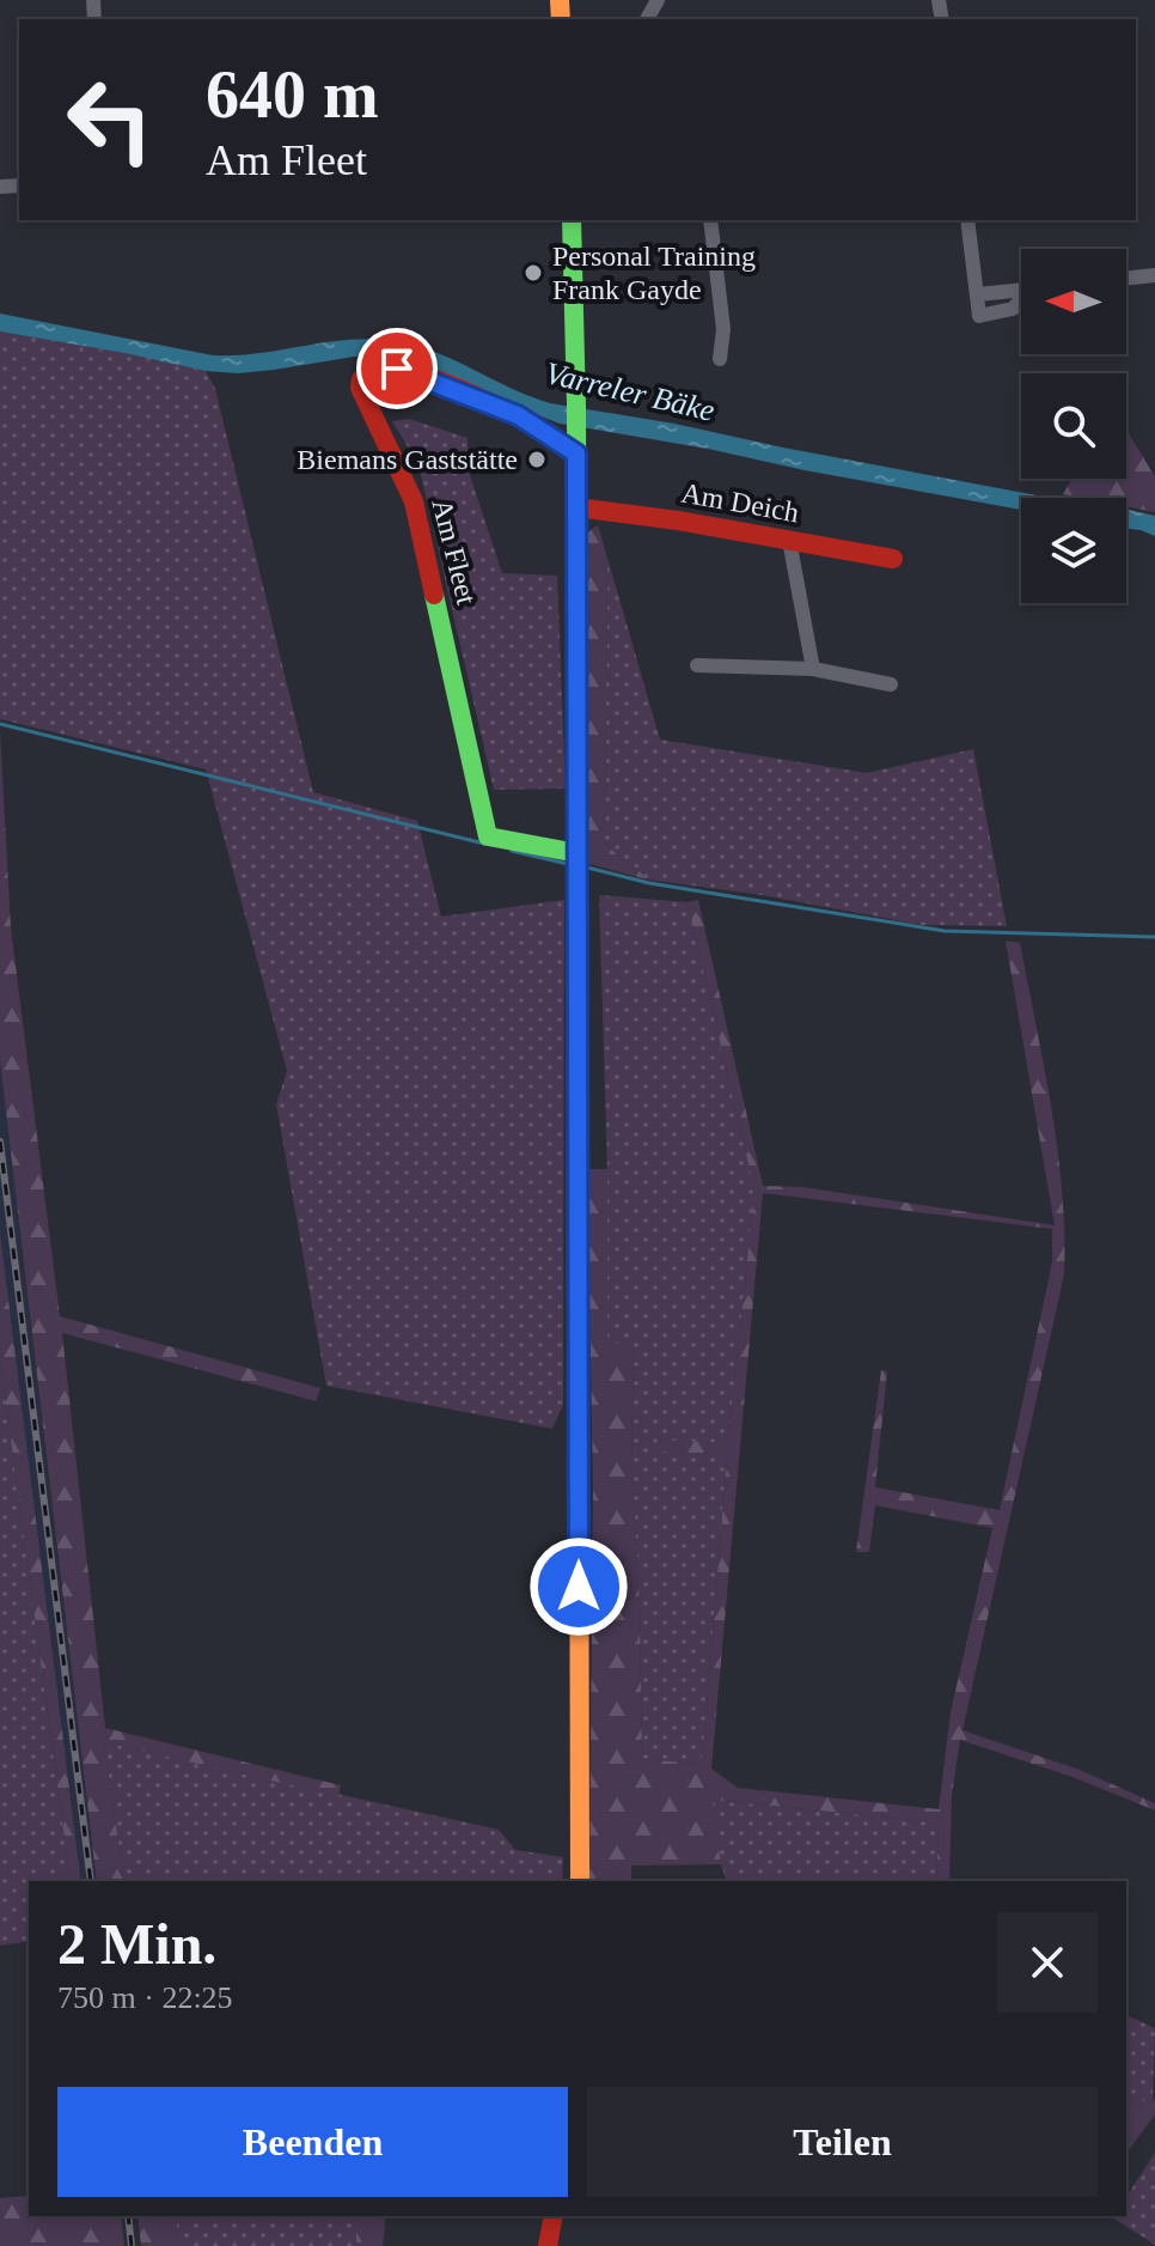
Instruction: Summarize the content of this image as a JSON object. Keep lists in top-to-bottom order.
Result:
{
  "streets": {
    "main road": ["Am Deich", "Am Fleet"]
  },
  "water": ["Varreler Bäke"],
  "places": ["Personal Training Frank Gayde", "Biemans Gaststätte"],
  "north": "left",
  "page": {
    "turn": ["640 m", "Am Fleet"],
    "heading": ["2 Min.", "750 m · 22:25"],
    "buttons": ["Beenden", "Teilen"]
  }
}
